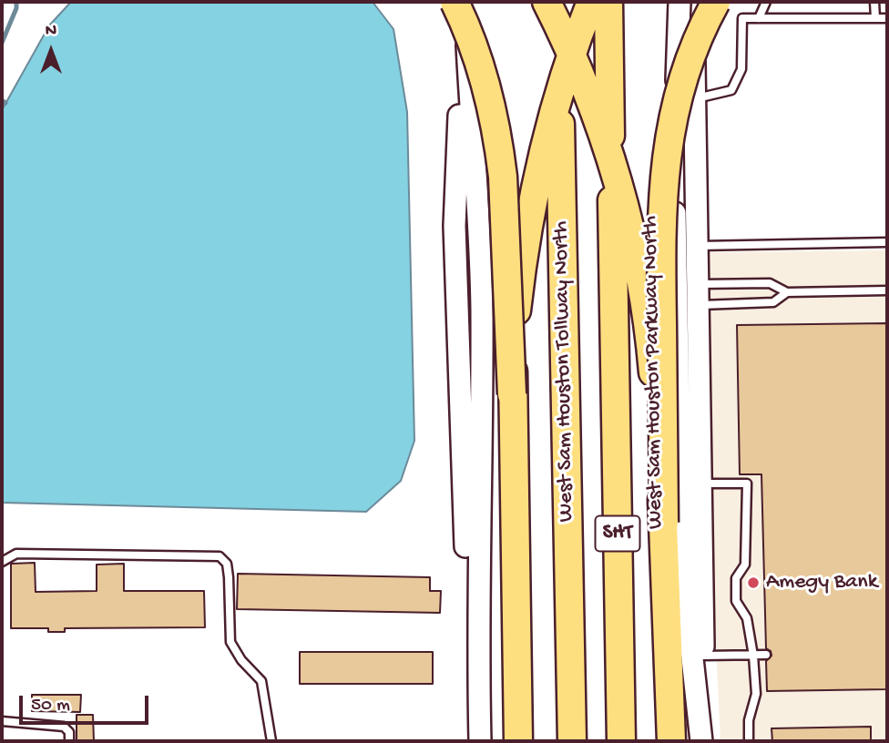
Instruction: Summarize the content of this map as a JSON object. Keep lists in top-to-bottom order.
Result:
{
  "streets": {
    "highway": ["West Sam Houston Tollway North", "SHT"],
    "main road": ["West Sam Houston Parkway North"]
  },
  "places": ["Amegy Bank"],
  "scale_bar": "50 m",
  "north": "top"
}
